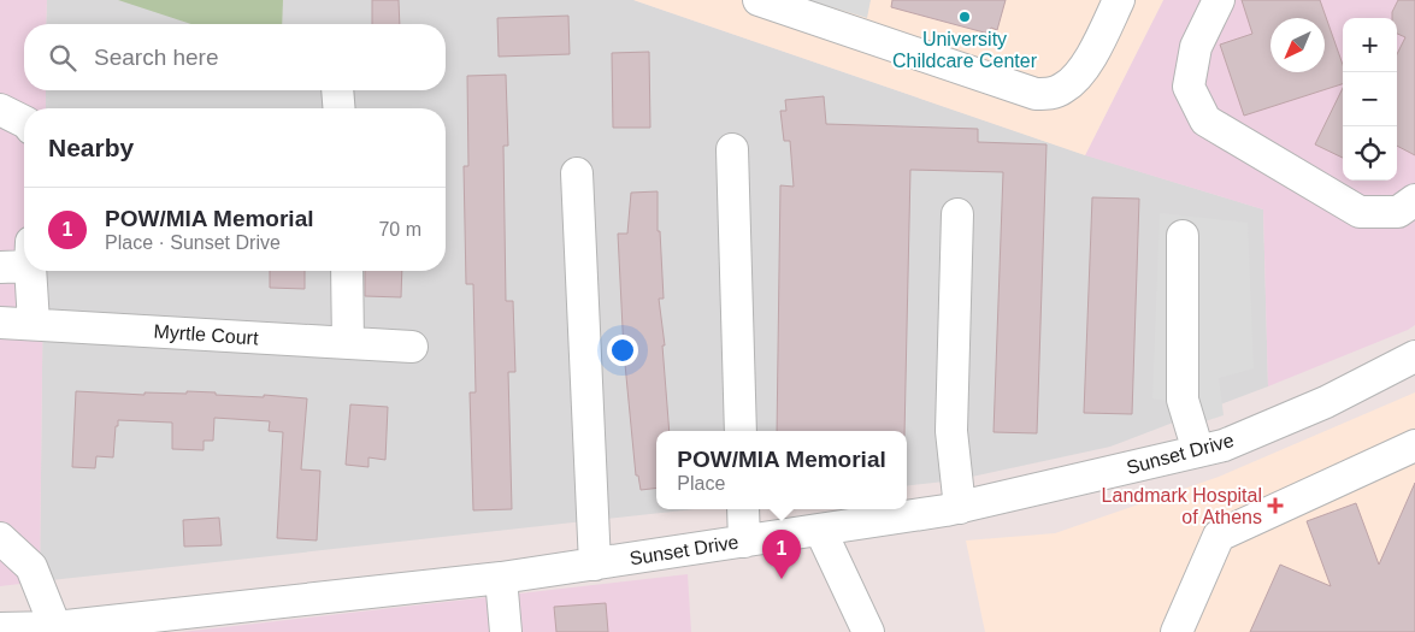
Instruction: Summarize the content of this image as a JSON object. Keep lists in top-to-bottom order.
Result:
{
  "streets": {
    "street": ["Myrtle Court", "Sunset Drive"]
  },
  "places": {
    "other": ["University Childcare Center"],
    "health": ["Landmark Hospital of Athens"]
  },
  "north": "bottom left",
  "page": {
    "map_buttons": ["+", "−"],
    "search": "Search here",
    "heading": "Nearby",
    "list": [
      {
        "mark": "1",
        "name": "POW/MIA Memorial",
        "note": "Place · Sunset Drive",
        "value": "70 m"
      }
    ],
    "popup": ["POW/MIA Memorial", "Place"],
    "pins": "1"
  }
}
